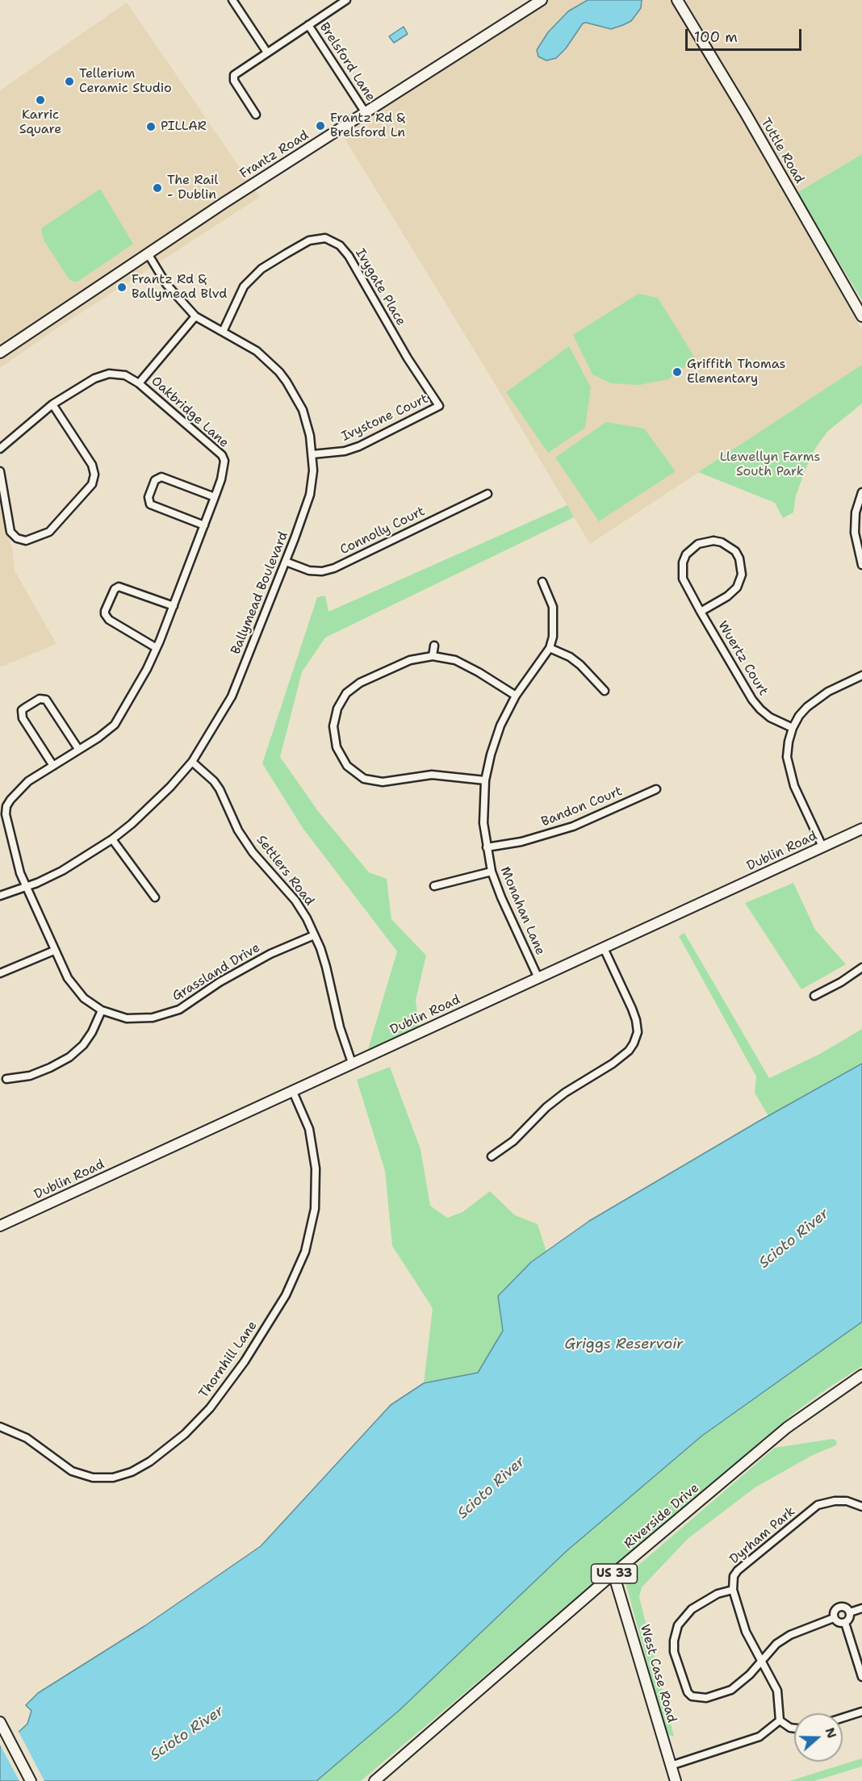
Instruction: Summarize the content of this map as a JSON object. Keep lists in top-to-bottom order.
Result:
{
  "streets": {
    "main road": [
      "Tuttle Road",
      "Frantz Road",
      "Dublin Road",
      "Riverside Drive",
      "US 33",
      "West Case Road"
    ],
    "street": [
      "Brelsford Lane",
      "Ivygate Place",
      "Oakbridge Lane",
      "Ivystone Court",
      "Connolly Court",
      "Ballymead Boulevard",
      "Wuertz Court",
      "Bandon Court",
      "Settlers Road",
      "Monahan Lane",
      "Grassland Drive",
      "Thornhill Lane",
      "Dyrham Park"
    ]
  },
  "crossings": [
    ["Brelsford Lane", "Frantz Road"],
    ["Frantz Road", "Ballymead Boulevard"],
    ["Ivygate Place", "Ivystone Court"],
    ["Ivygate Place", "Ballymead Boulevard"],
    ["Oakbridge Lane", "Ballymead Boulevard"],
    ["Ivystone Court", "Ballymead Boulevard"],
    ["Connolly Court", "Ballymead Boulevard"],
    ["Ballymead Boulevard", "Settlers Road"],
    ["Ballymead Boulevard", "Grassland Drive"],
    ["Bandon Court", "Monahan Lane"],
    ["Dublin Road", "Settlers Road"],
    ["Dublin Road", "Monahan Lane"],
    ["Dublin Road", "Thornhill Lane"],
    ["Settlers Road", "Grassland Drive"],
    ["Riverside Drive", "West Case Road"]
  ],
  "water": ["Scioto River", "Griggs Reservoir"],
  "parks": ["Llewellyn Farms South Park"],
  "places": [
    "Tellerium Ceramic Studio",
    "Karric Square",
    "Frantz Rd & Brelsford Ln",
    "PILLAR",
    "The Rail - Dublin",
    "Frantz Rd & Ballymead Blvd",
    "Griffith Thomas Elementary"
  ],
  "scale_bar": "100 m",
  "north": "right"
}
